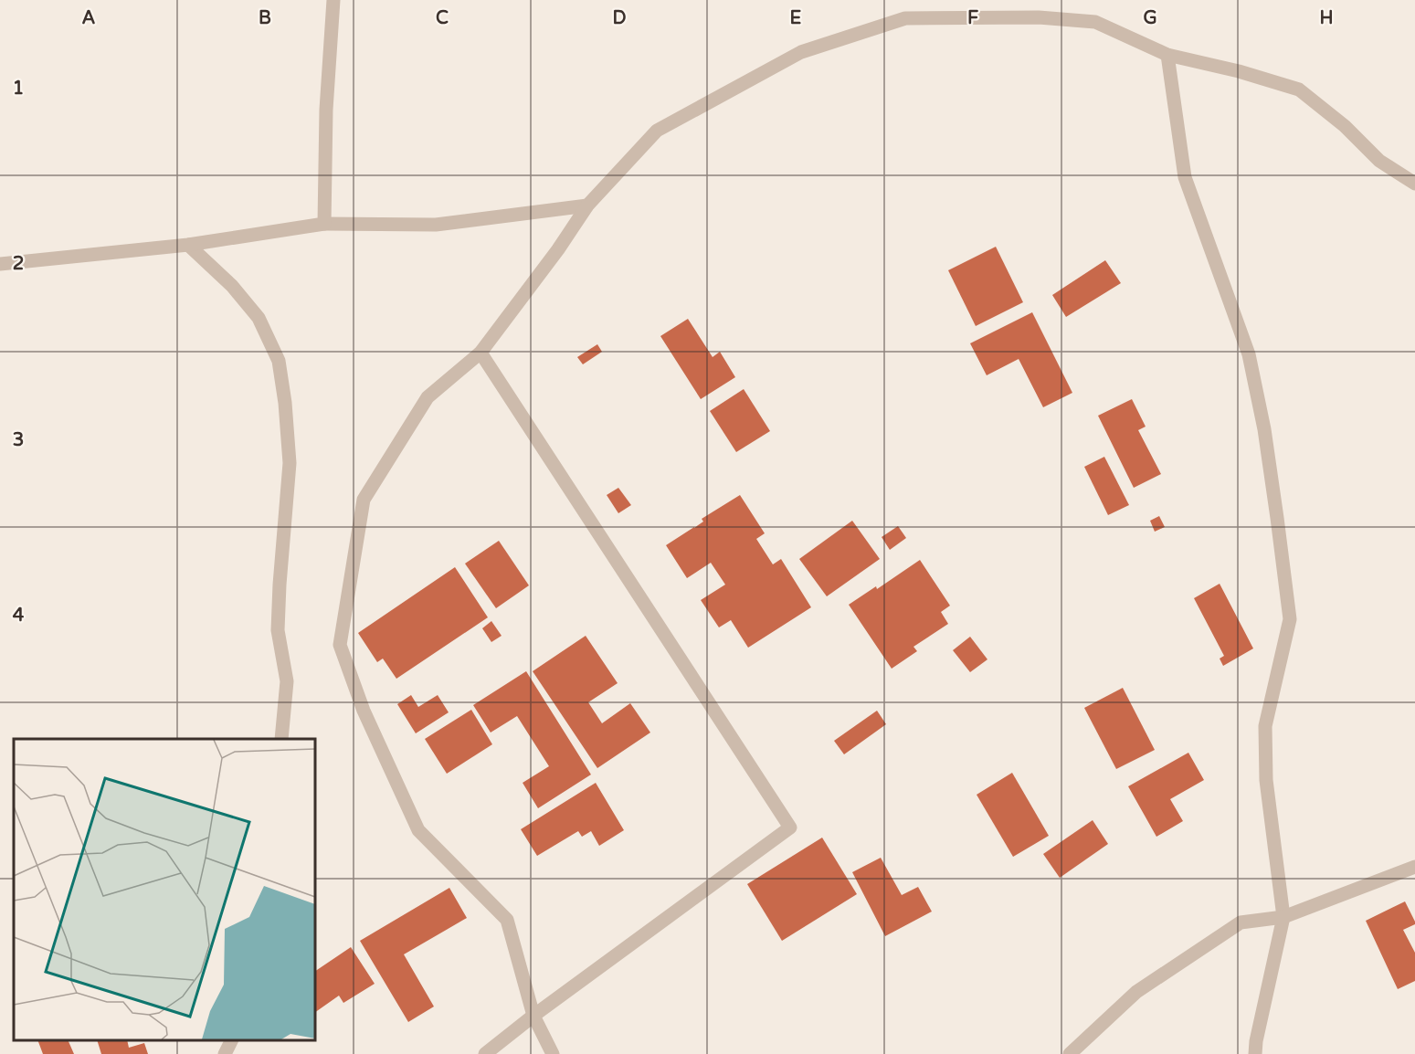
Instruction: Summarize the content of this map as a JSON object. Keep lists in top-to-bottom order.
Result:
{
  "grid": {
    "columns": [
      "A",
      "B",
      "C",
      "D",
      "E",
      "F",
      "G",
      "H"
    ],
    "rows": [
      "1",
      "2",
      "3",
      "4"
    ]
  }
}
